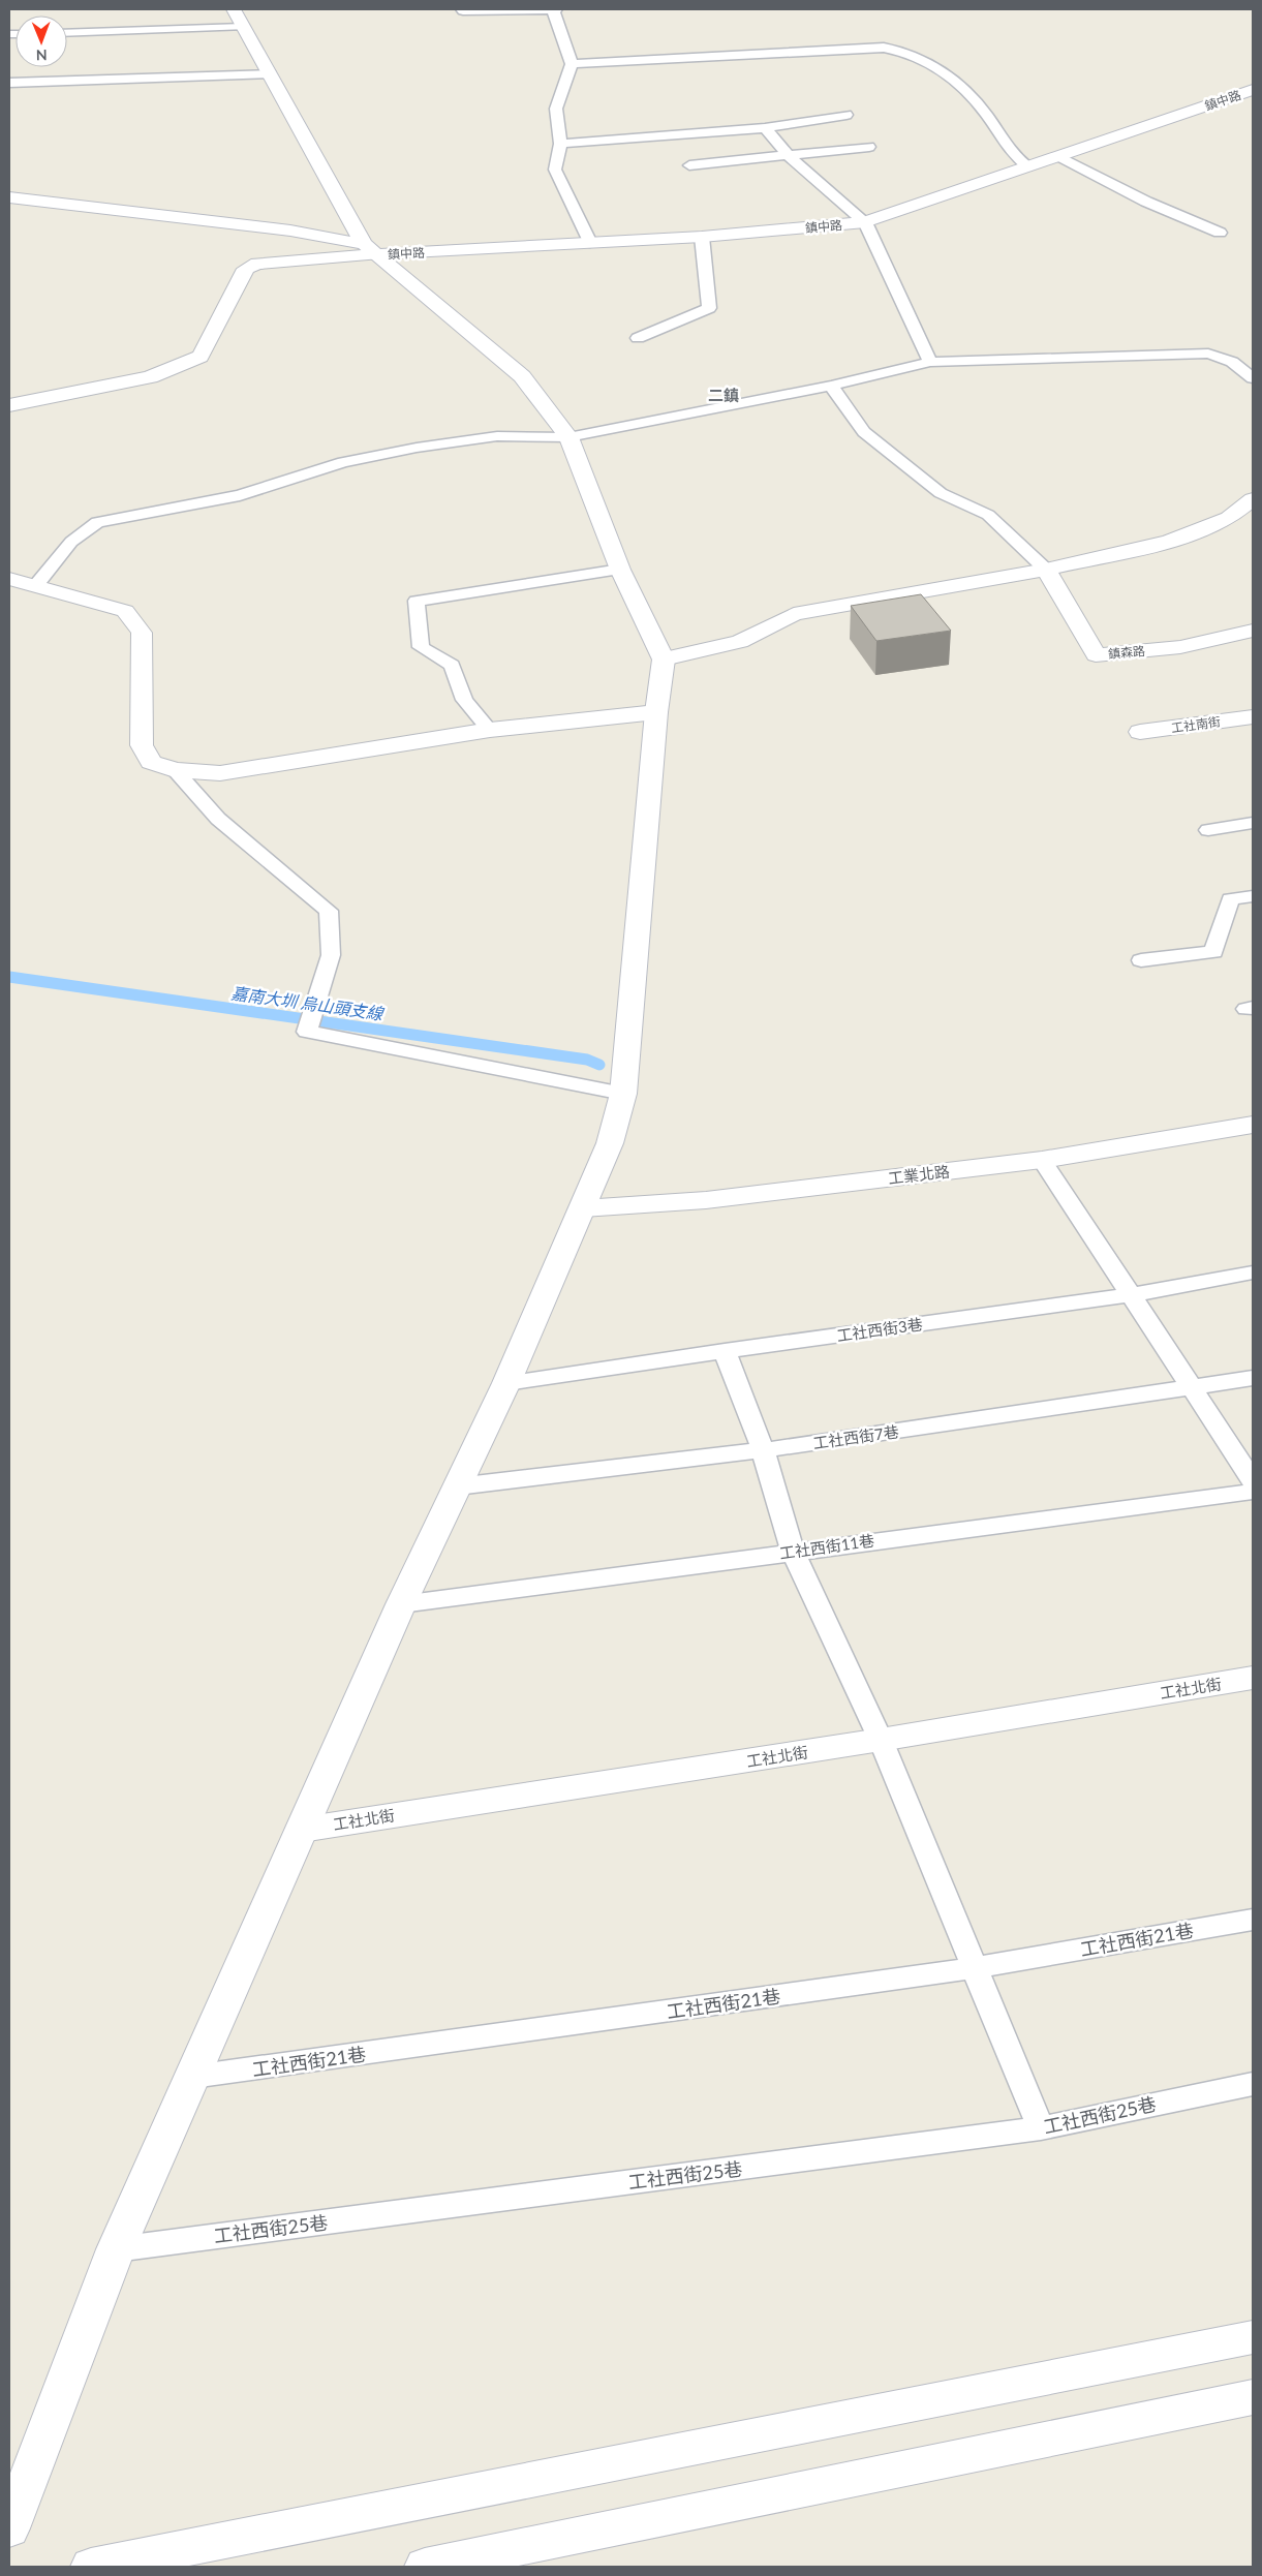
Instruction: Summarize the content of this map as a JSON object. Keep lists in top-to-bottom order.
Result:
{
  "streets": {
    "street": [
      "鎮中路",
      "鎮森路",
      "工社南街",
      "工業北路",
      "工社北街"
    ],
    "lane": [
      "工社西街3巷",
      "工社西街7巷",
      "工社西街11巷",
      "工社西街21巷",
      "工社西街25巷"
    ]
  },
  "districts": ["二鎮"],
  "water": ["嘉南大圳 烏山頭支線"],
  "north": "bottom"
}
